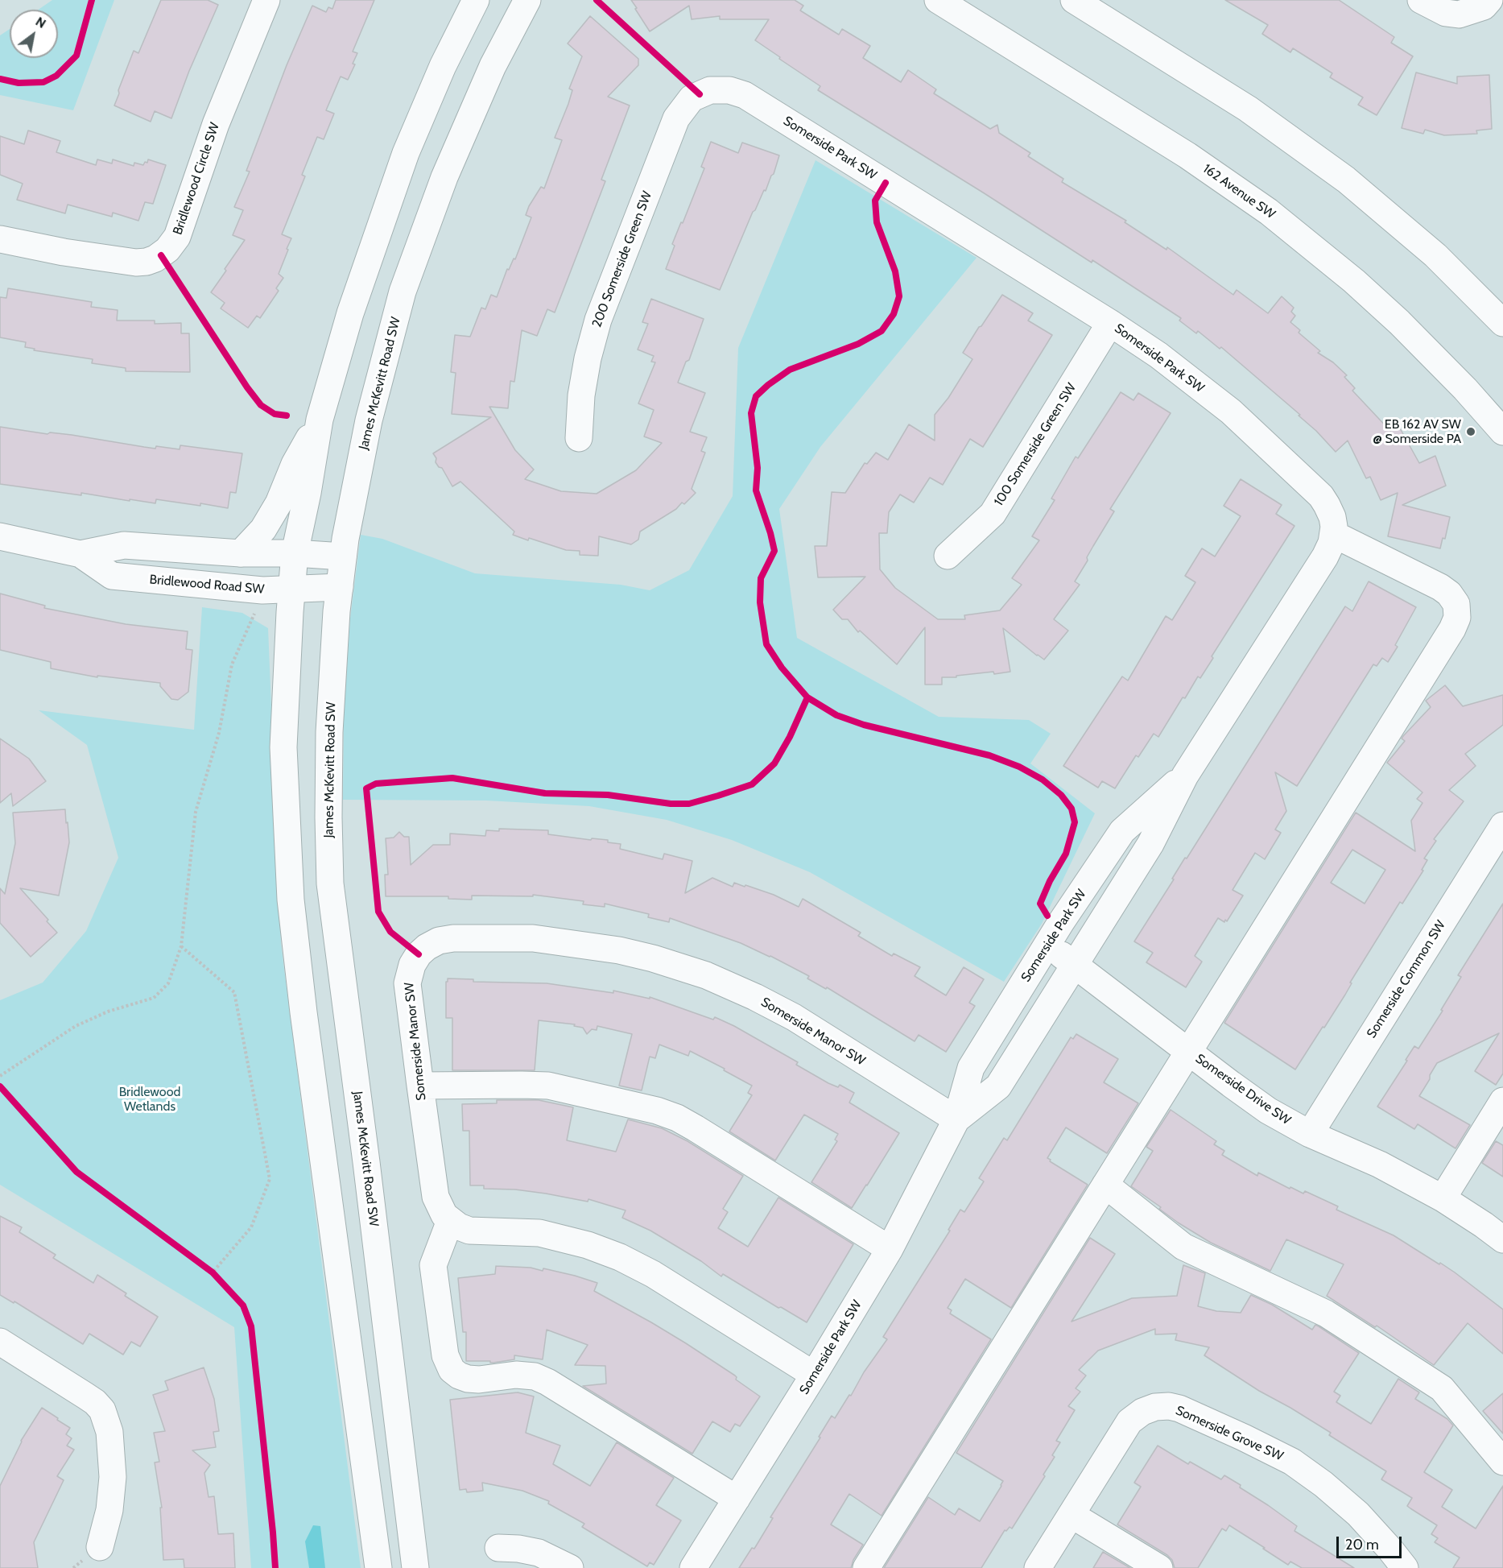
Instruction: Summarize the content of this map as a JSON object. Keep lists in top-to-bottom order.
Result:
{
  "streets": {
    "street": [
      "Somerside Park SW",
      "Bridlewood Circle SW",
      "162 Avenue SW",
      "200 Somerside Green SW",
      "James McKevitt Road SW",
      "100 Somerside Green SW",
      "Bridlewood Road SW",
      "Somerside Common SW",
      "Somerside Manor SW",
      "Somerside Drive SW",
      "Somerside Grove SW"
    ]
  },
  "crossings": [
    ["Somerside Park SW", "200 Somerside Green SW"],
    ["Somerside Park SW", "100 Somerside Green SW"],
    ["Somerside Park SW", "Somerside Manor SW"],
    ["Somerside Park SW", "Somerside Drive SW"],
    ["James McKevitt Road SW", "Bridlewood Road SW"],
    ["Somerside Common SW", "Somerside Drive SW"]
  ],
  "parks": ["Bridlewood Wetlands"],
  "places": ["EB 162 AV SW @ Somerside PA"],
  "scale_bar": "20 m",
  "north": "top right"
}
